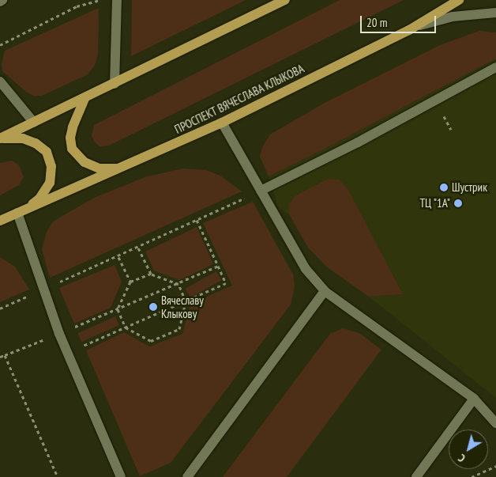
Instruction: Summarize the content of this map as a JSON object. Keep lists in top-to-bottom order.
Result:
{
  "streets": {
    "main road": ["ПРОСПЕКТ ВЯЧЕСЛАВА КЛЫКОВА"]
  },
  "places": ["Шустрик", "ТЦ \"1А\"", "Вячеславу Клыкову"],
  "scale_bar": "20 m",
  "north": "bottom left"
}
